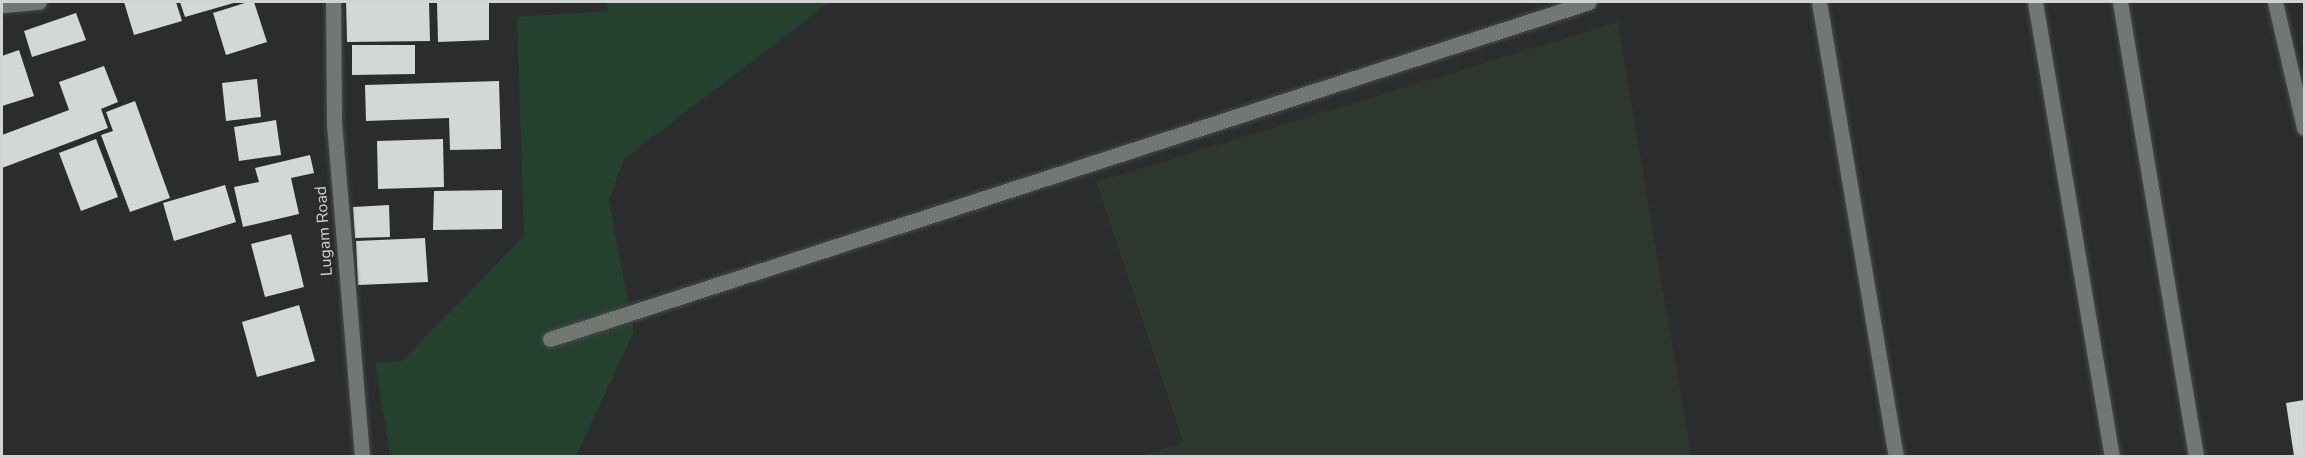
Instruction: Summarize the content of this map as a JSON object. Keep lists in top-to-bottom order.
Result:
{
  "streets": {
    "street": ["Lugam Road"]
  }
}
